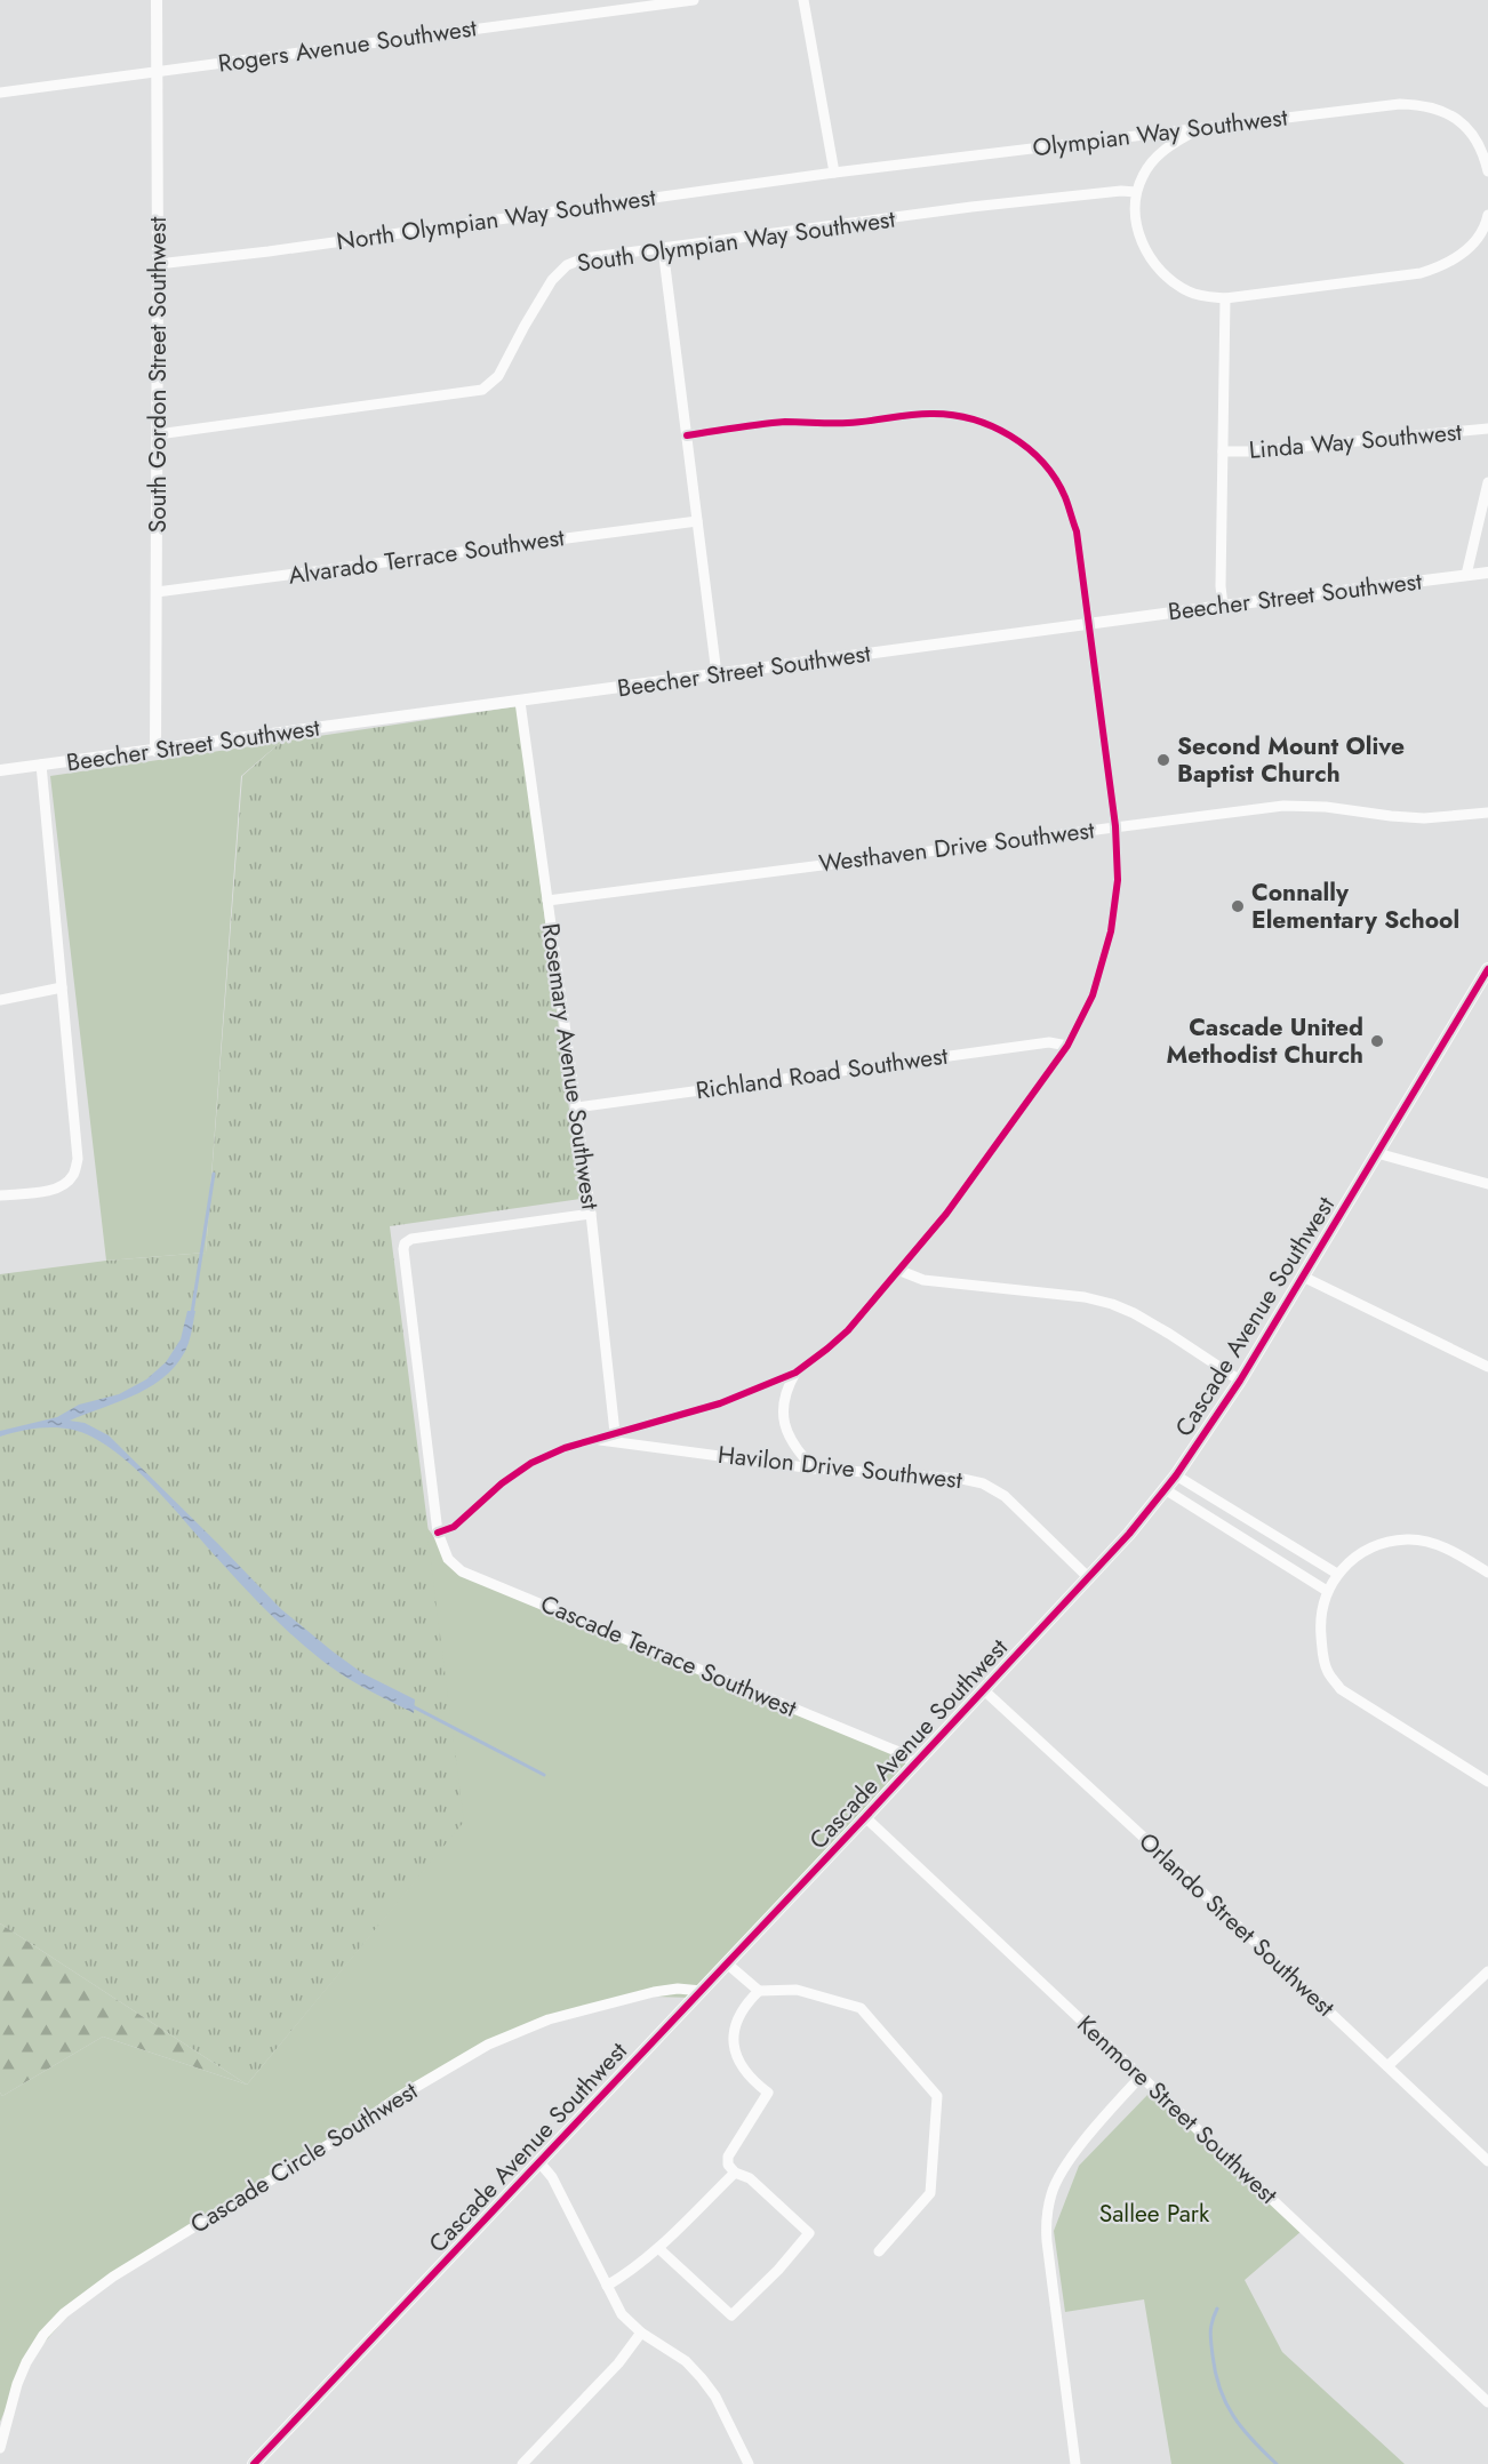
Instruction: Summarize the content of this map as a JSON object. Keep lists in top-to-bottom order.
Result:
{
  "streets": {
    "main road": ["Cascade Avenue Southwest"],
    "street": [
      "Rogers Avenue Southwest",
      "Olympian Way Southwest",
      "North Olympian Way Southwest",
      "South Olympian Way Southwest",
      "South Gordon Street Southwest",
      "Linda Way Southwest",
      "Alvarado Terrace Southwest",
      "Beecher Street Southwest",
      "Westhaven Drive Southwest",
      "Rosemary Avenue Southwest",
      "Richland Road Southwest",
      "Havilon Drive Southwest",
      "Cascade Terrace Southwest",
      "Orlando Street Southwest",
      "Kenmore Street Southwest",
      "Cascade Circle Southwest"
    ]
  },
  "crossings": [
    ["Rogers Avenue Southwest", "South Gordon Street Southwest"],
    ["Olympian Way Southwest", "North Olympian Way Southwest"],
    ["North Olympian Way Southwest", "South Gordon Street Southwest"],
    ["South Olympian Way Southwest", "South Gordon Street Southwest"],
    ["South Gordon Street Southwest", "Alvarado Terrace Southwest"],
    ["South Gordon Street Southwest", "Beecher Street Southwest"],
    ["Beecher Street Southwest", "Rosemary Avenue Southwest"],
    ["Westhaven Drive Southwest", "Rosemary Avenue Southwest"],
    ["Rosemary Avenue Southwest", "Richland Road Southwest"],
    ["Rosemary Avenue Southwest", "Cascade Terrace Southwest"],
    ["Cascade Avenue Southwest", "Havilon Drive Southwest"],
    ["Cascade Avenue Southwest", "Cascade Terrace Southwest"],
    ["Cascade Avenue Southwest", "Orlando Street Southwest"],
    ["Cascade Avenue Southwest", "Kenmore Street Southwest"],
    ["Cascade Avenue Southwest", "Cascade Circle Southwest"]
  ],
  "parks": ["Sallee Park"],
  "places": ["Second Mount Olive Baptist Church", "Connally Elementary School", "Cascade United Methodist Church"]
}
